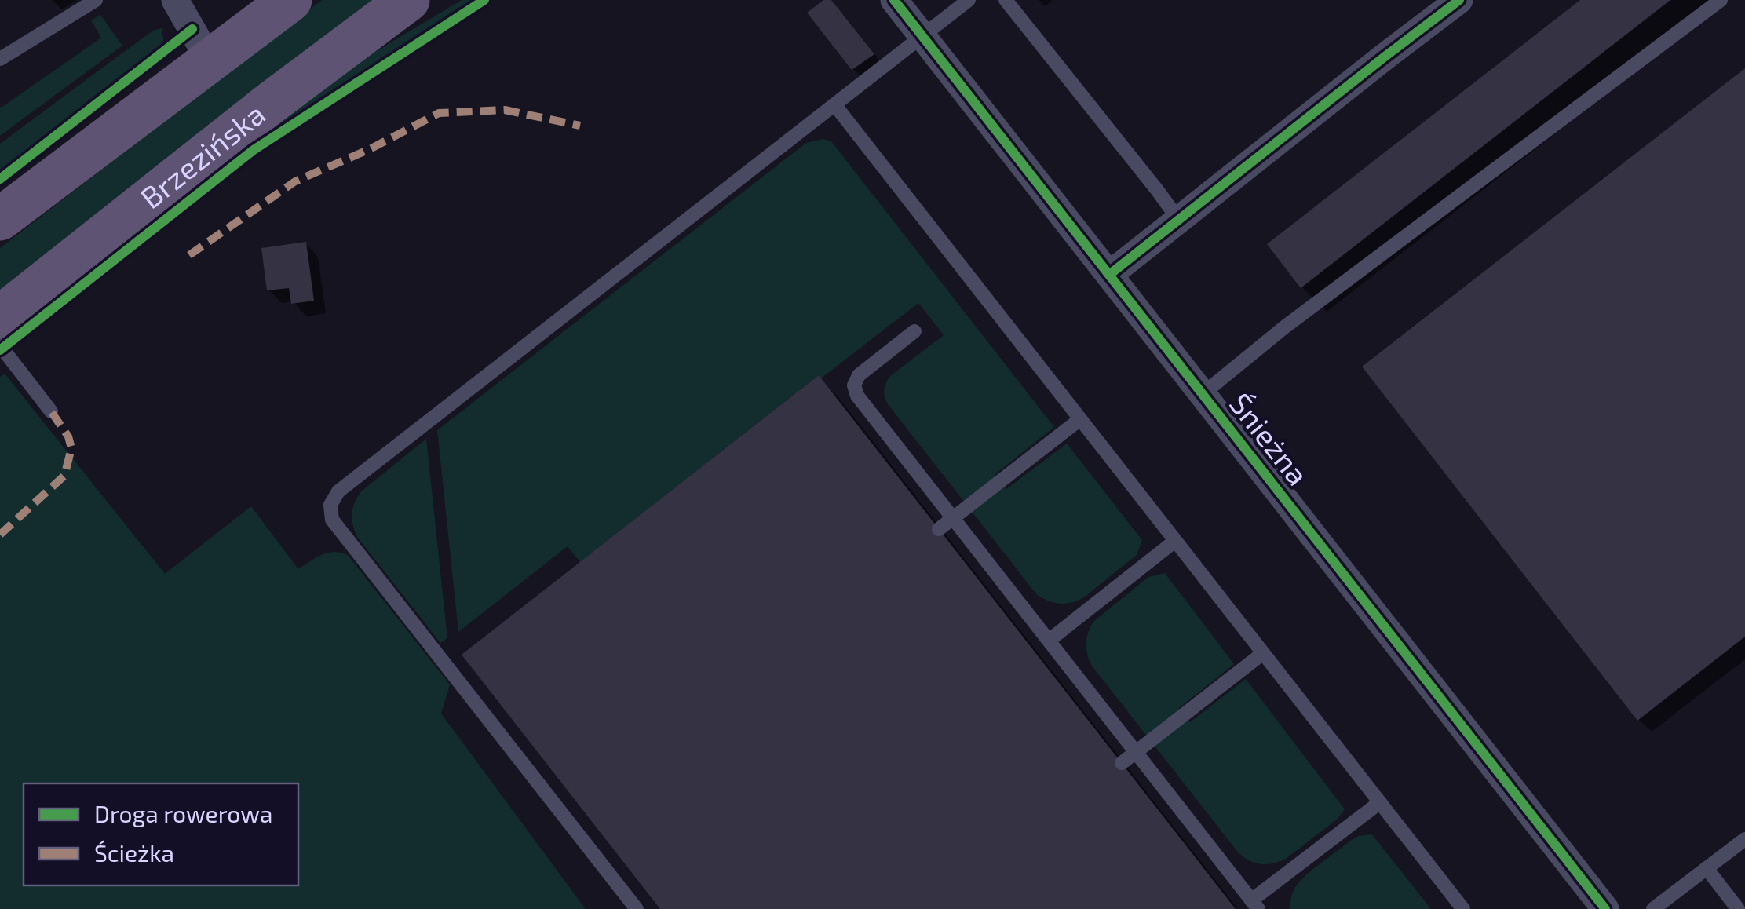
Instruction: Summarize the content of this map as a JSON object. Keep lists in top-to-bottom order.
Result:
{
  "streets": {
    "main road": ["Brzezińska"],
    "street": ["Śnieżna"]
  },
  "legend": ["Droga rowerowa", "Ścieżka"]
}
